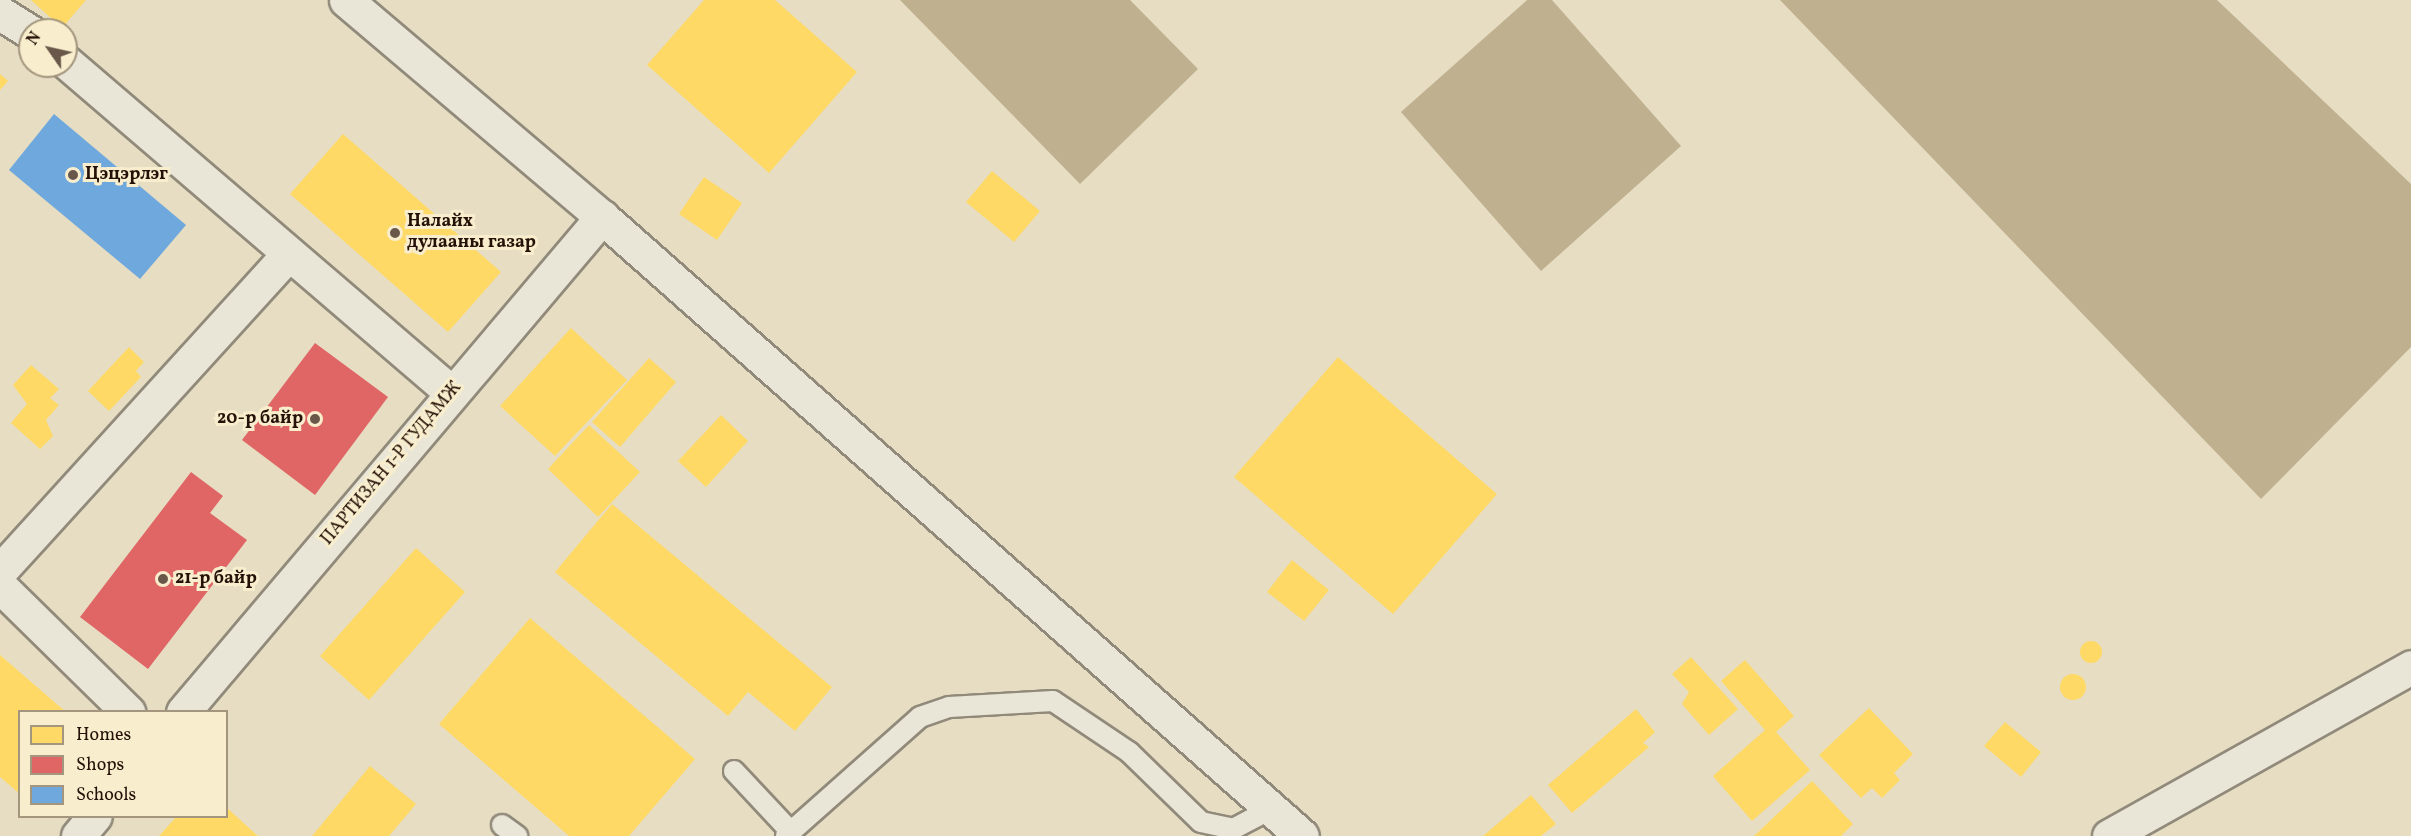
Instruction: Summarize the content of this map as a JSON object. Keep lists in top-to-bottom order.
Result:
{
  "streets": {
    "street": ["ПАРТИЗАН 1-Р ГУДАМЖ"]
  },
  "places": [
    "Цэцэрлэг",
    "Налайх дулааны газар",
    "20-р байр",
    "21-р байр"
  ],
  "legend": ["Homes", "Shops", "Schools"],
  "north": "top left"
}
